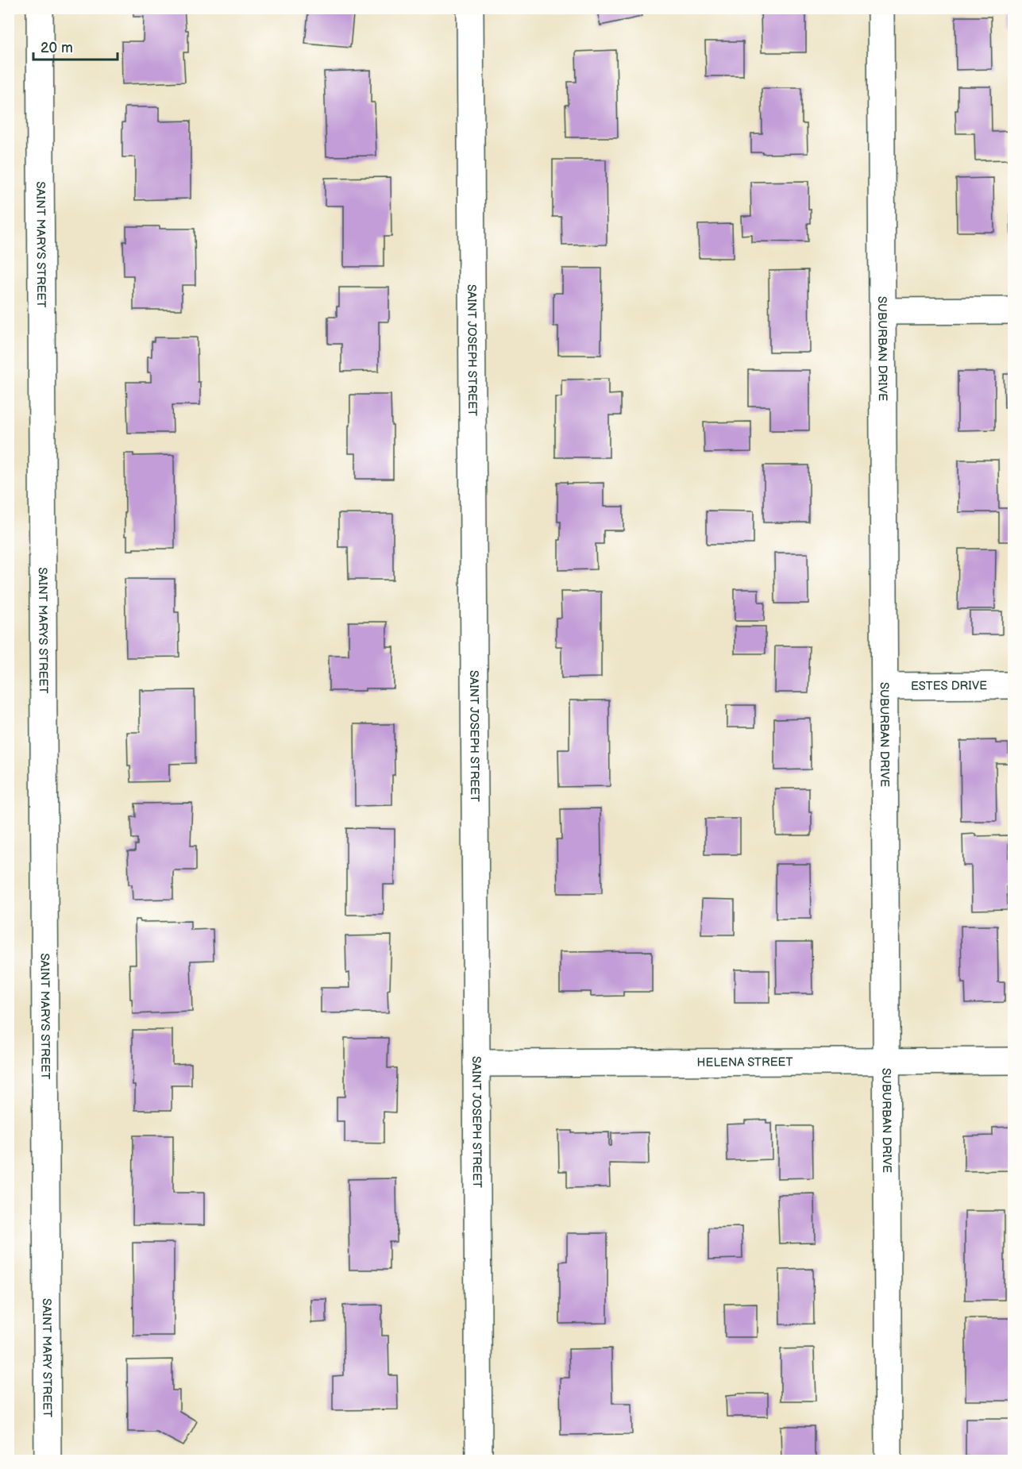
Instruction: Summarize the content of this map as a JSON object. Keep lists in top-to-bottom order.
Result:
{
  "streets": {
    "street": [
      "SAINT MARYS STREET",
      "SUBURBAN DRIVE",
      "SAINT JOSEPH STREET",
      "ESTES DRIVE",
      "HELENA STREET",
      "SAINT MARY STREET"
    ]
  },
  "crossings": [
    ["SAINT MARYS STREET", "SAINT MARY STREET"],
    ["SUBURBAN DRIVE", "ESTES DRIVE"],
    ["SUBURBAN DRIVE", "HELENA STREET"],
    ["SAINT JOSEPH STREET", "HELENA STREET"]
  ],
  "scale_bar": "20 m"
}
